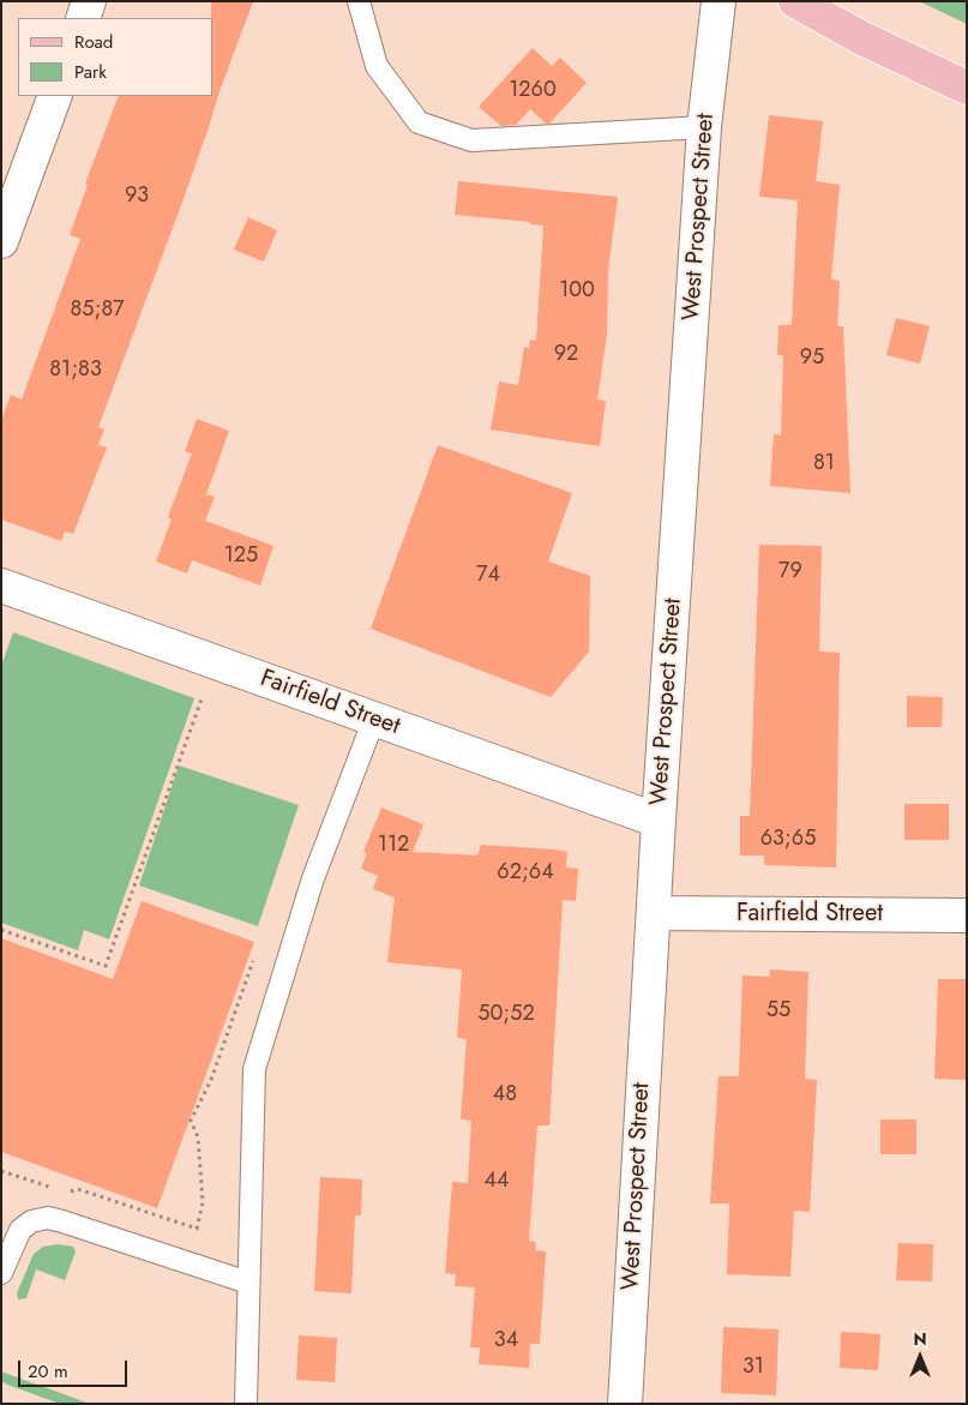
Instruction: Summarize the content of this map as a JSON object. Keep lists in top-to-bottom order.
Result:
{
  "streets": {
    "street": ["West Prospect Street", "Fairfield Street"]
  },
  "crossings": [
    ["West Prospect Street", "Fairfield Street"]
  ],
  "house_numbers": [
    "1260",
    "93",
    "100",
    "85;87",
    "92",
    "95",
    "81;83",
    "81",
    "125",
    "79",
    "74",
    "63;65",
    "112",
    "62;64",
    "55",
    "50;52",
    "48",
    "44",
    "34",
    "31"
  ],
  "legend": ["Road", "Park"],
  "scale_bar": "20 m",
  "north": "top"
}
